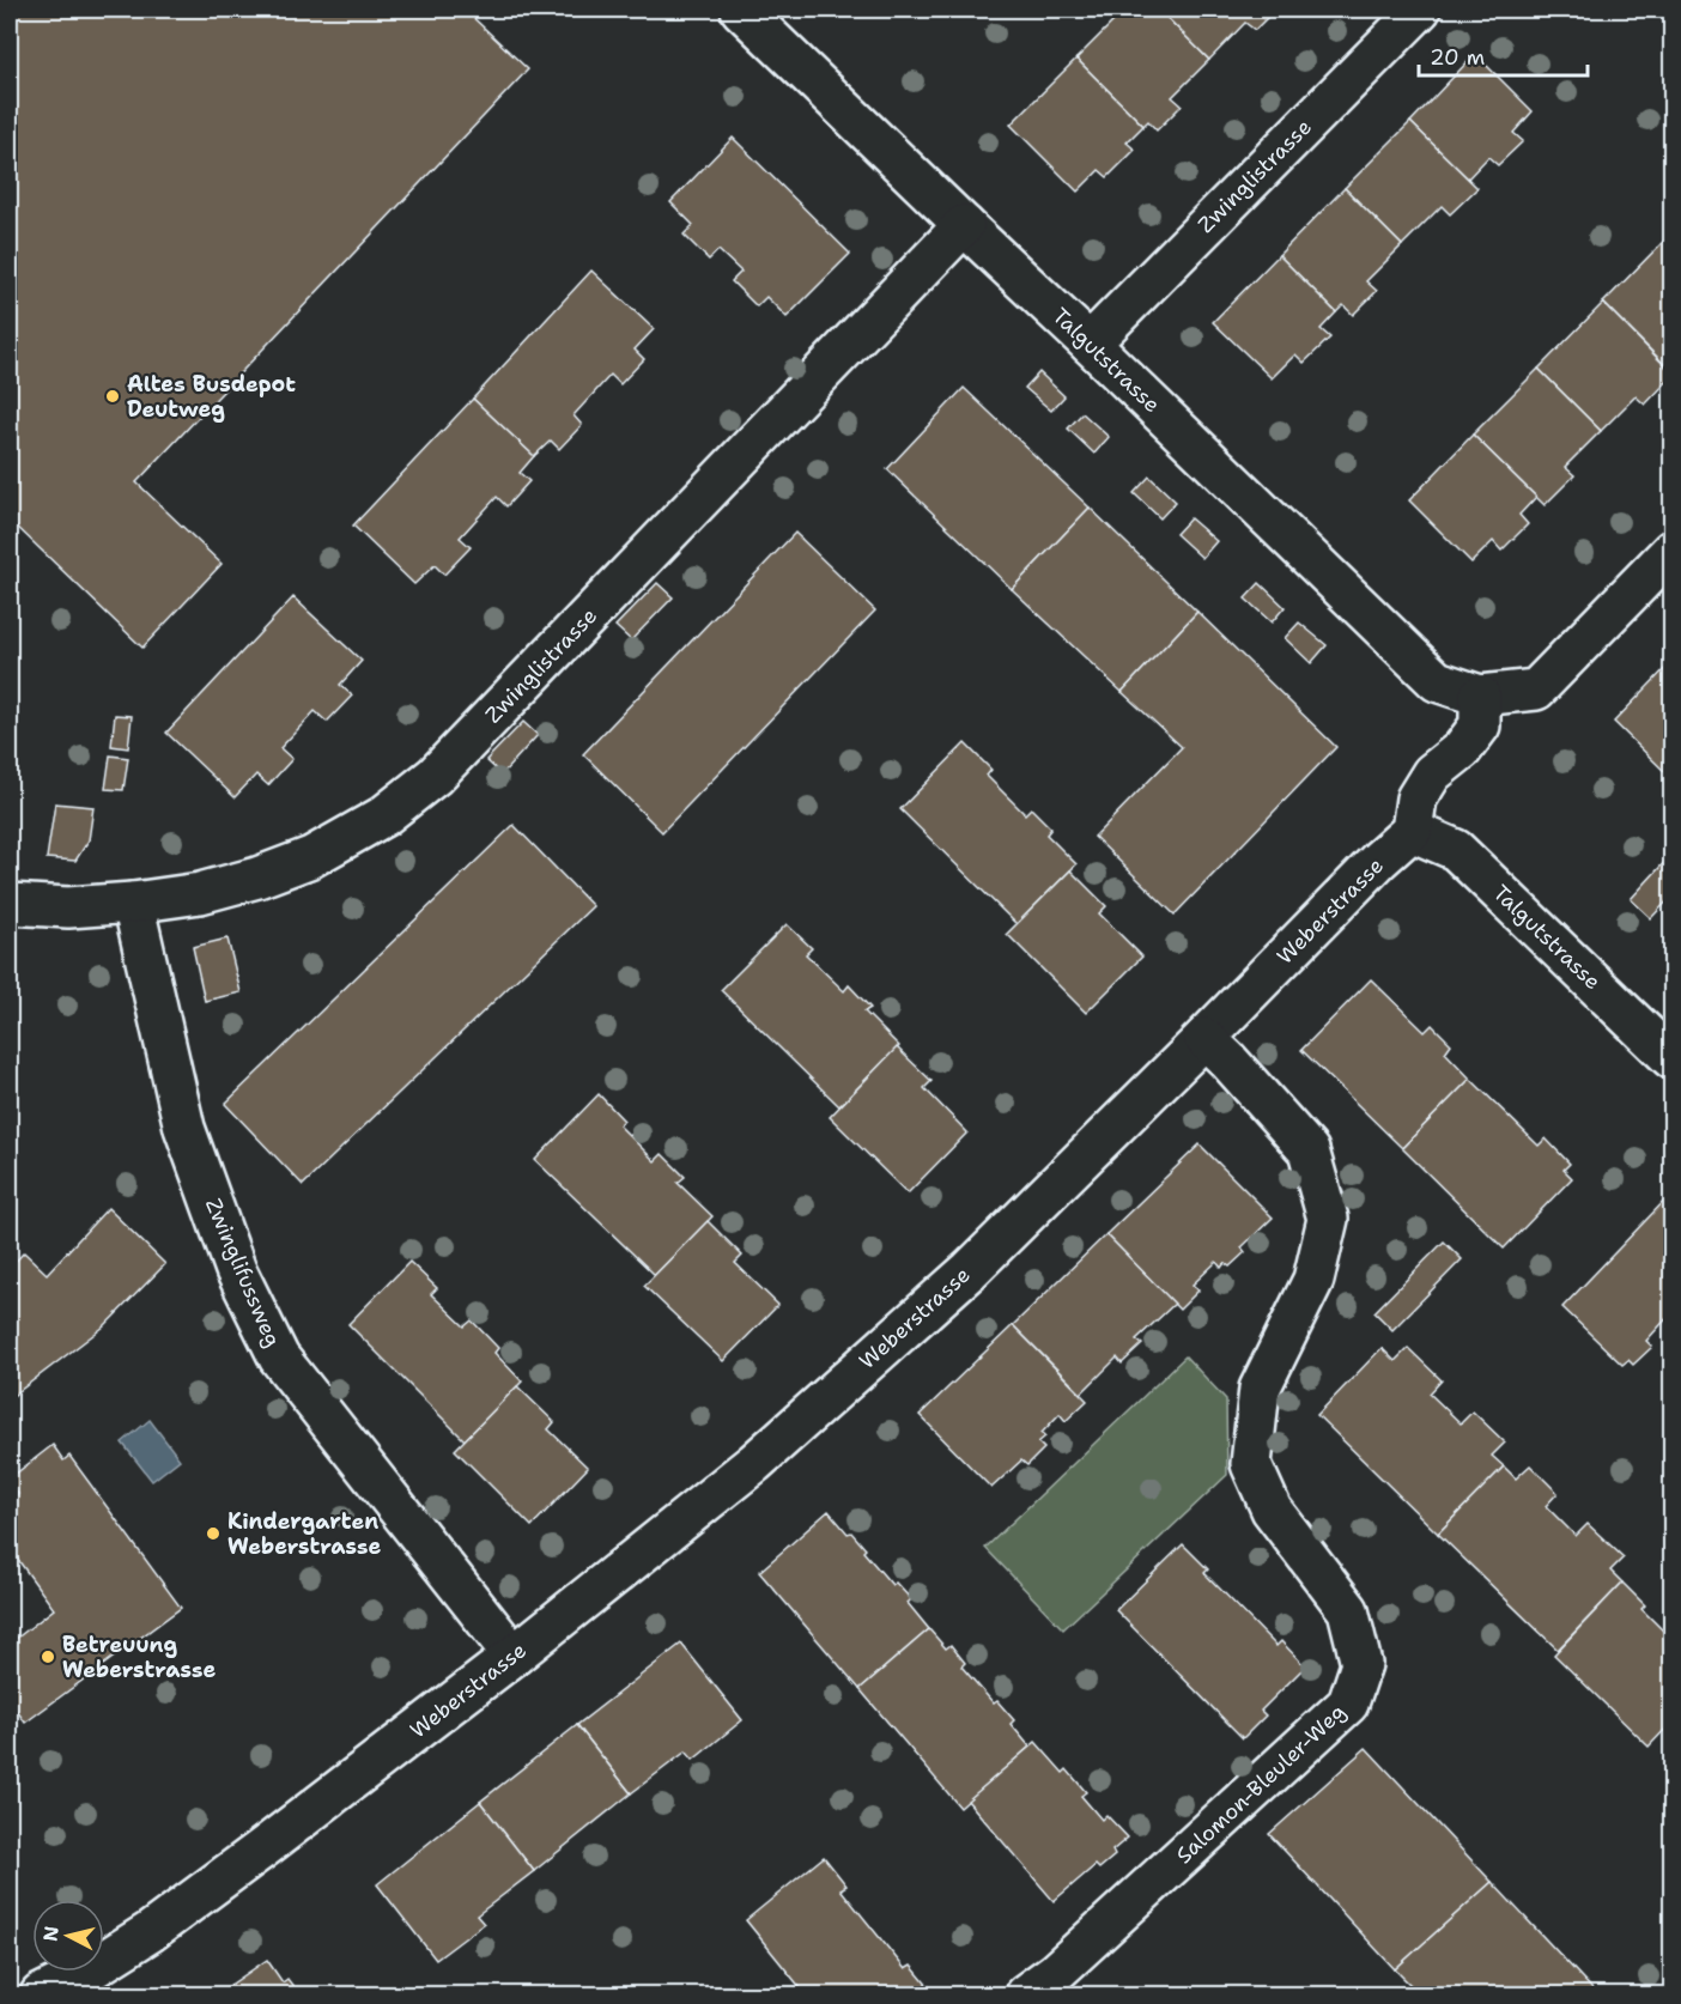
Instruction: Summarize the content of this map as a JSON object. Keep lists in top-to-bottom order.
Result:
{
  "streets": {
    "street": [
      "Zwinglistrasse",
      "Talgutstrasse",
      "Weberstrasse",
      "Zwinglifussweg",
      "Salomon-Bleuler-Weg"
    ]
  },
  "crossings": [
    ["Zwinglistrasse", "Talgutstrasse"],
    ["Zwinglistrasse", "Zwinglifussweg"],
    ["Talgutstrasse", "Weberstrasse"],
    ["Weberstrasse", "Zwinglifussweg"],
    ["Weberstrasse", "Salomon-Bleuler-Weg"]
  ],
  "places": ["Altes Busdepot Deutweg", "Kindergarten Weberstrasse", "Betreuung Weberstrasse"],
  "scale_bar": "20 m",
  "north": "left"
}
